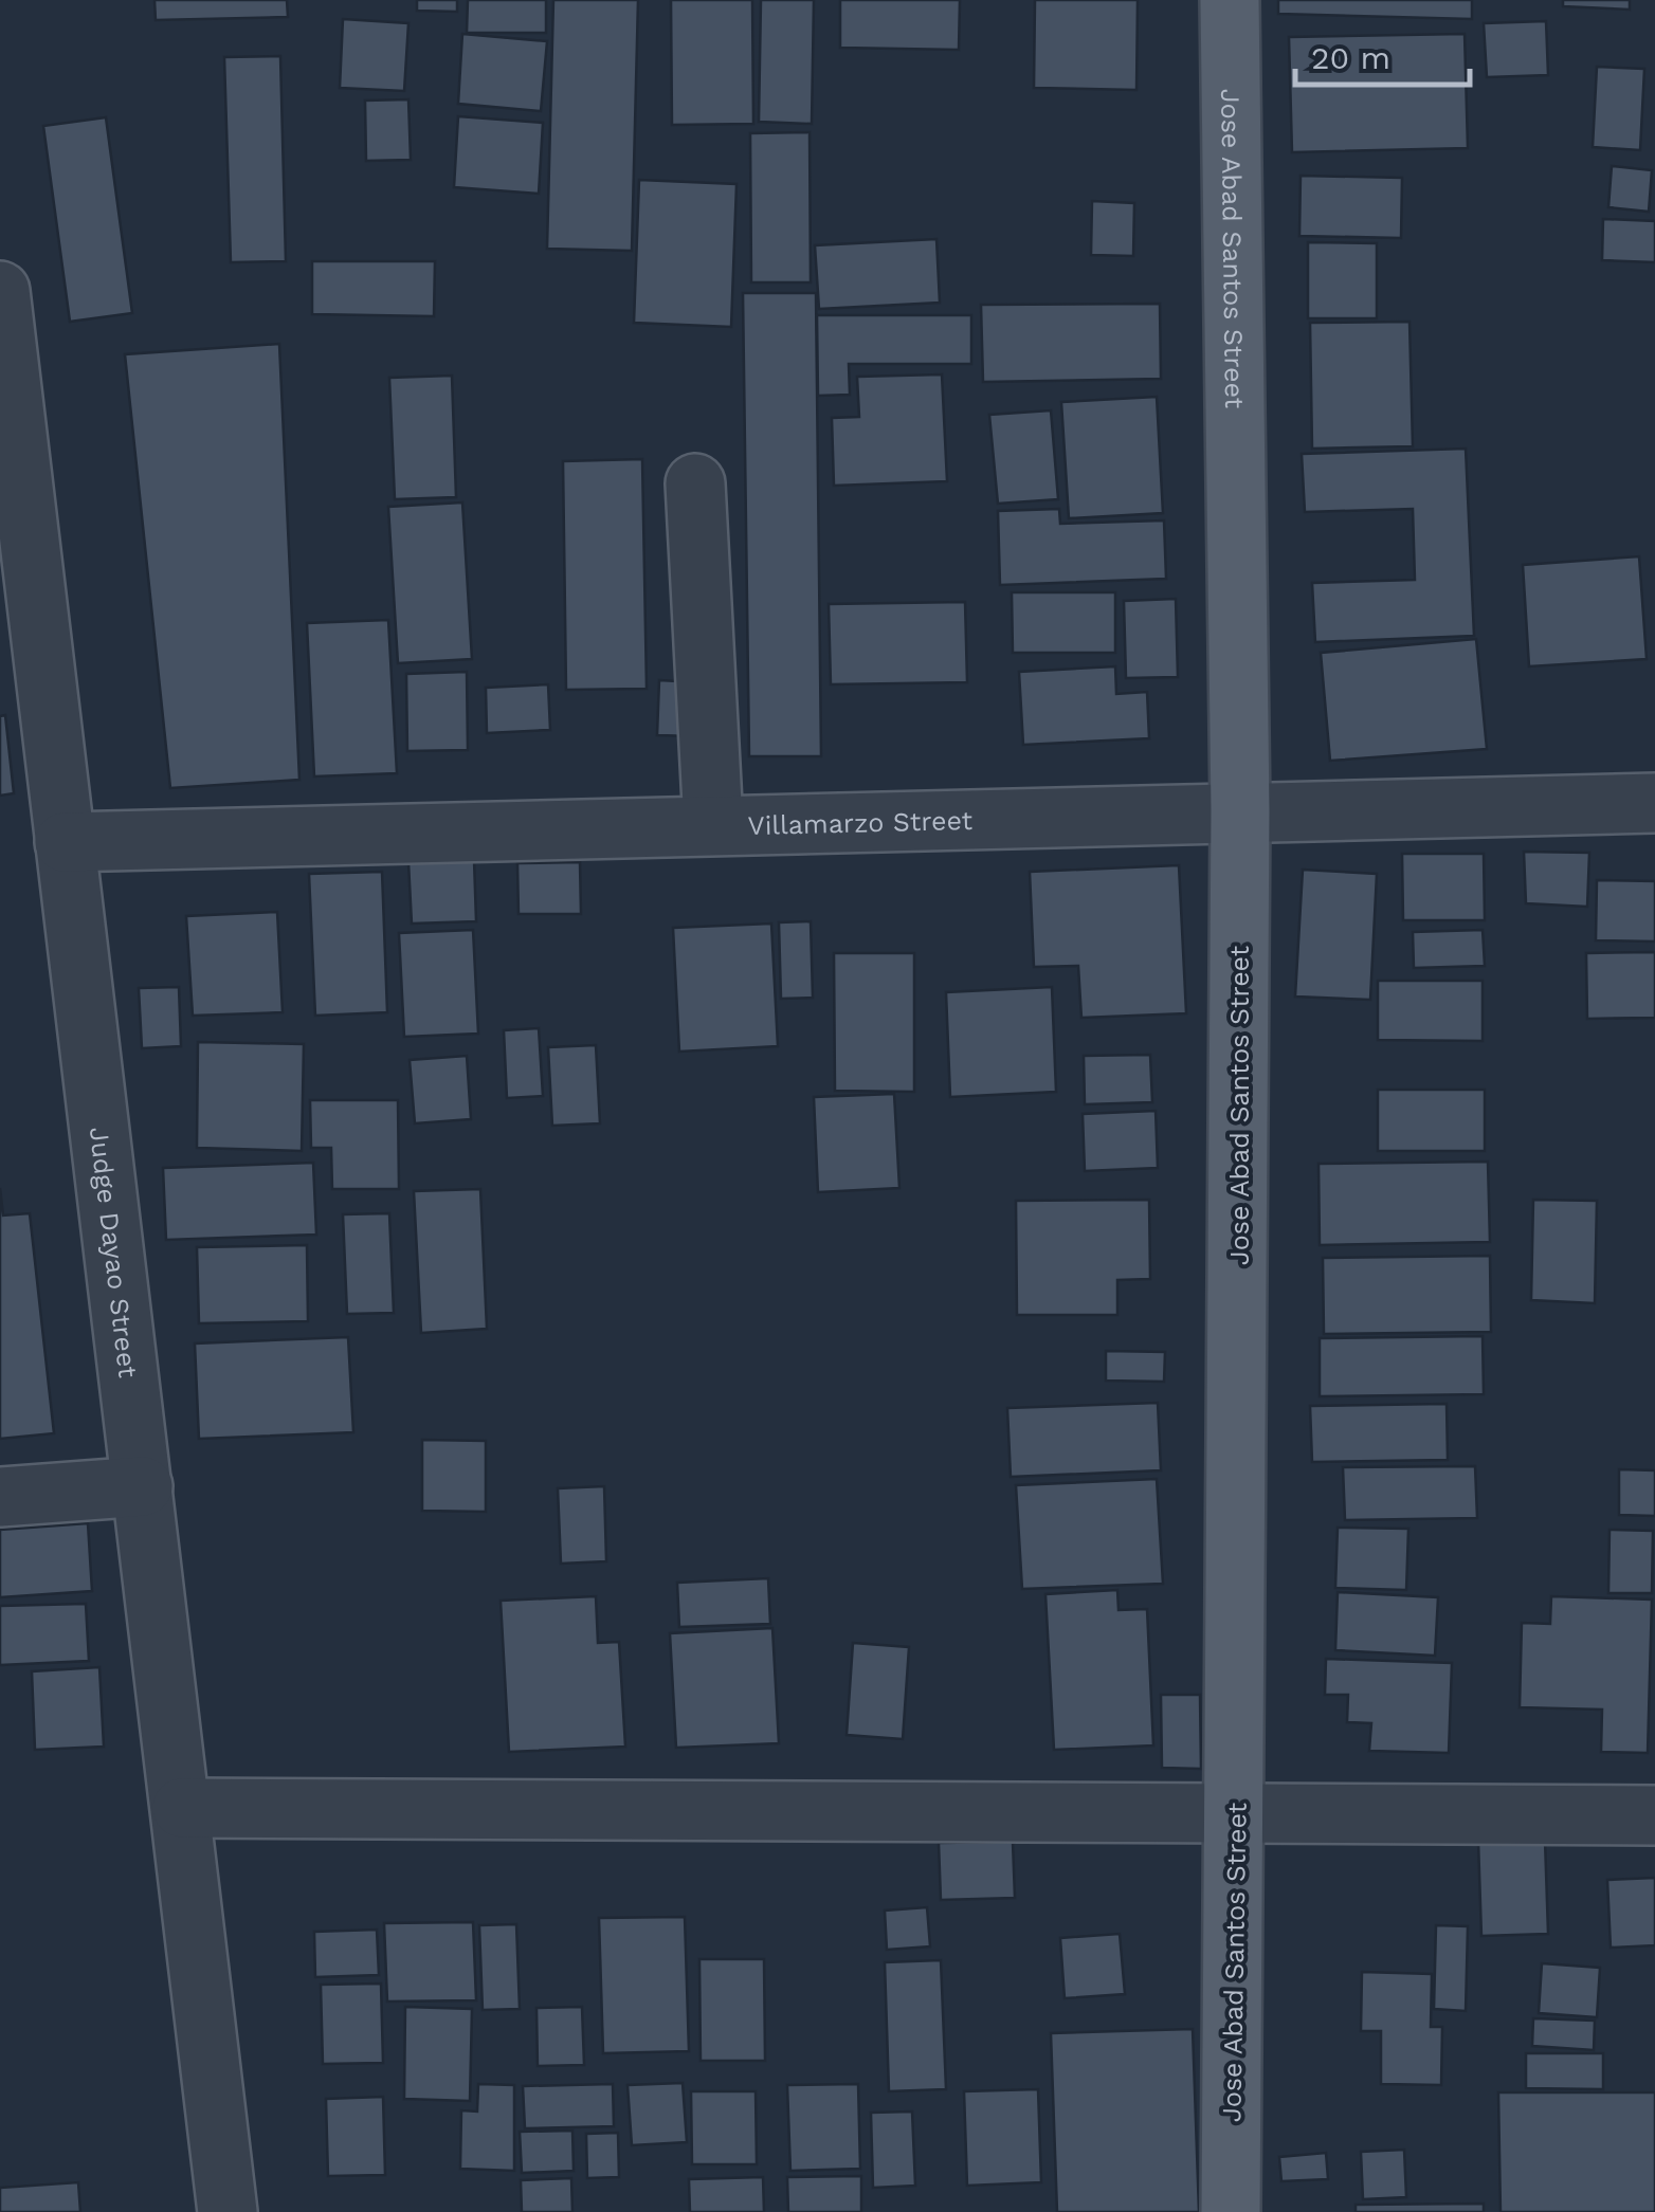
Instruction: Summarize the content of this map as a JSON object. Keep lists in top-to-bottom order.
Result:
{
  "streets": {
    "main road": ["Jose Abad Santos Street"],
    "street": ["Villamarzo Street", "Judge Dayao Street"]
  },
  "crossings": [
    ["Jose Abad Santos Street", "Villamarzo Street"],
    ["Villamarzo Street", "Judge Dayao Street"]
  ],
  "scale_bar": "20 m"
}
